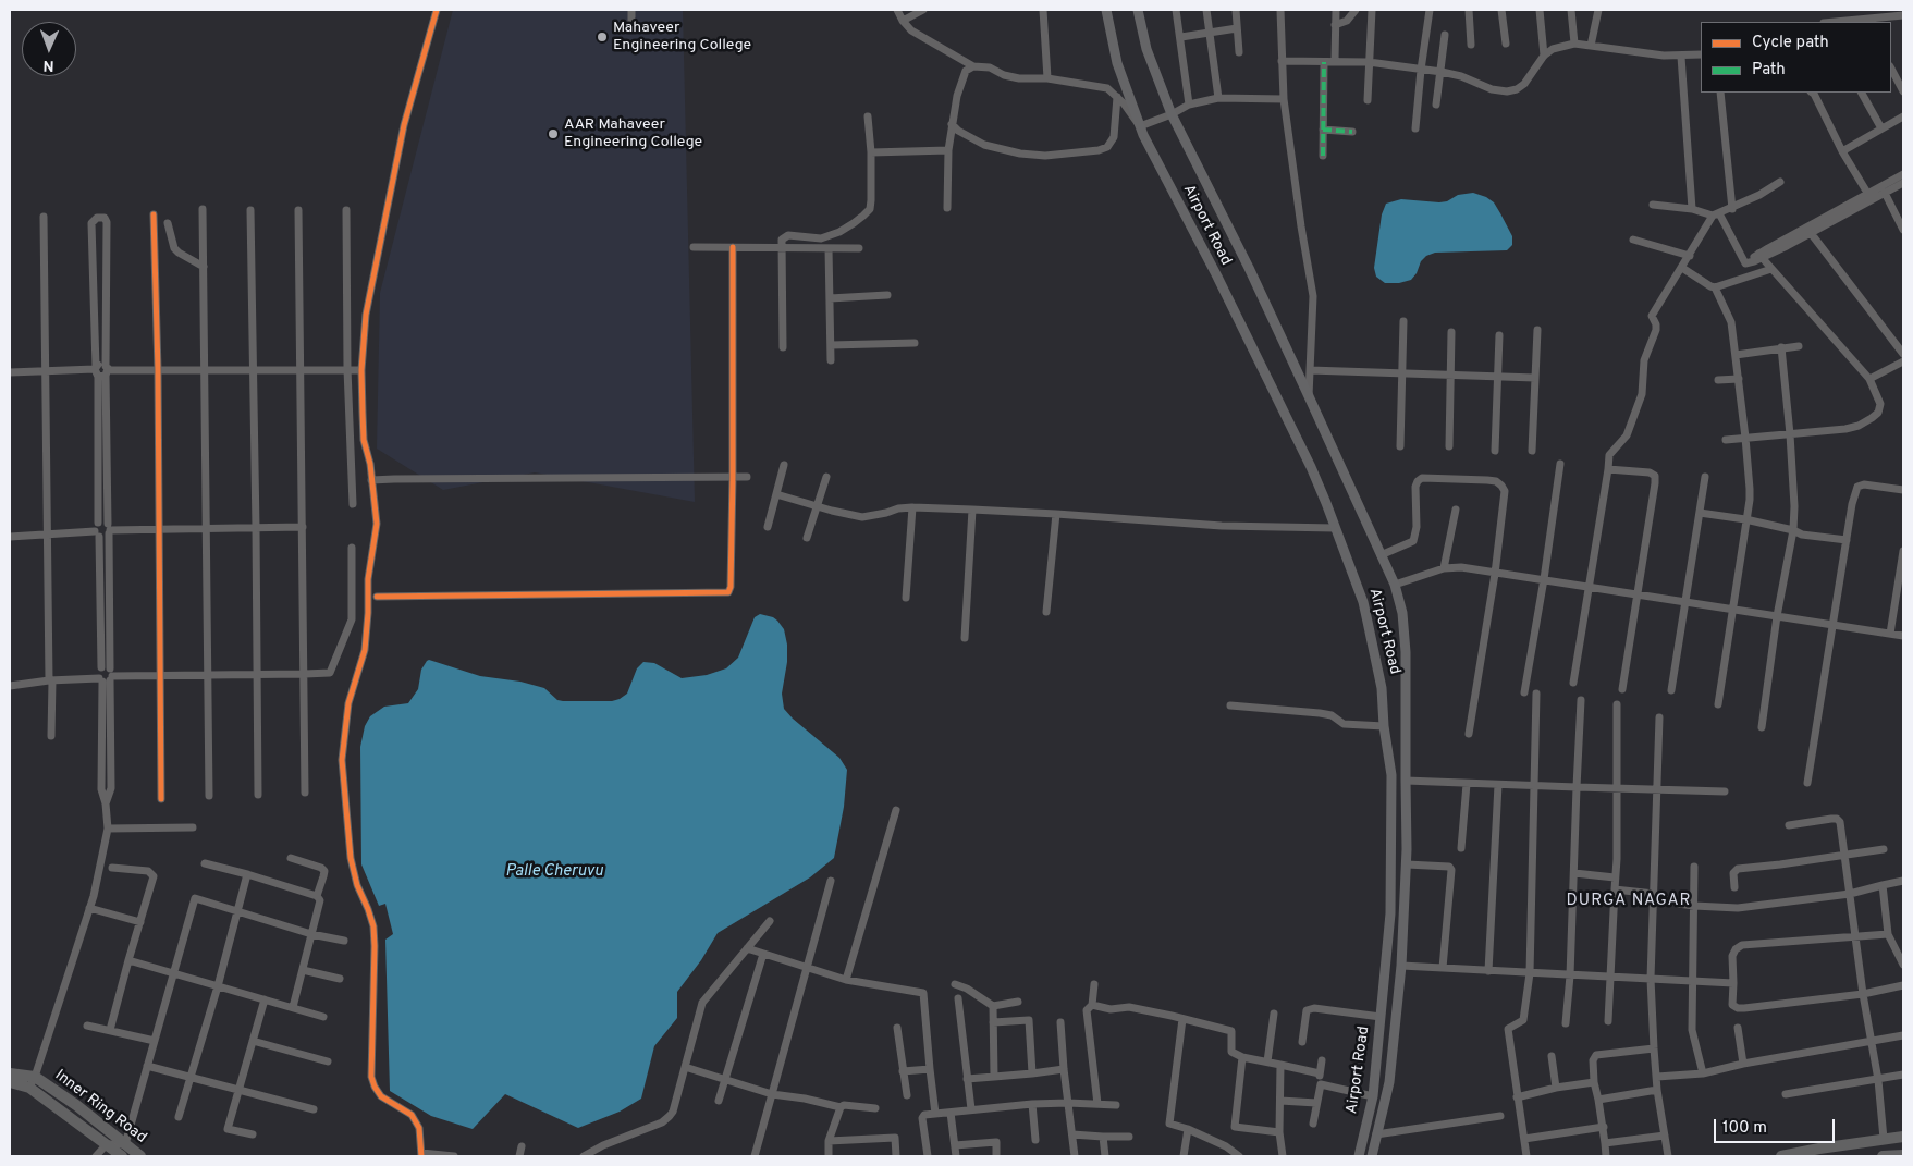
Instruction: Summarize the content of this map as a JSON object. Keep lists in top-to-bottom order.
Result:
{
  "streets": {
    "highway": ["Inner Ring Road"],
    "main road": ["Airport Road"]
  },
  "districts": ["DURGA NAGAR"],
  "water": ["Palle Cheruvu"],
  "places": ["Mahaveer Engineering College", "AAR Mahaveer Engineering College"],
  "legend": ["Cycle path", "Path"],
  "scale_bar": "100 m",
  "north": "bottom"
}
